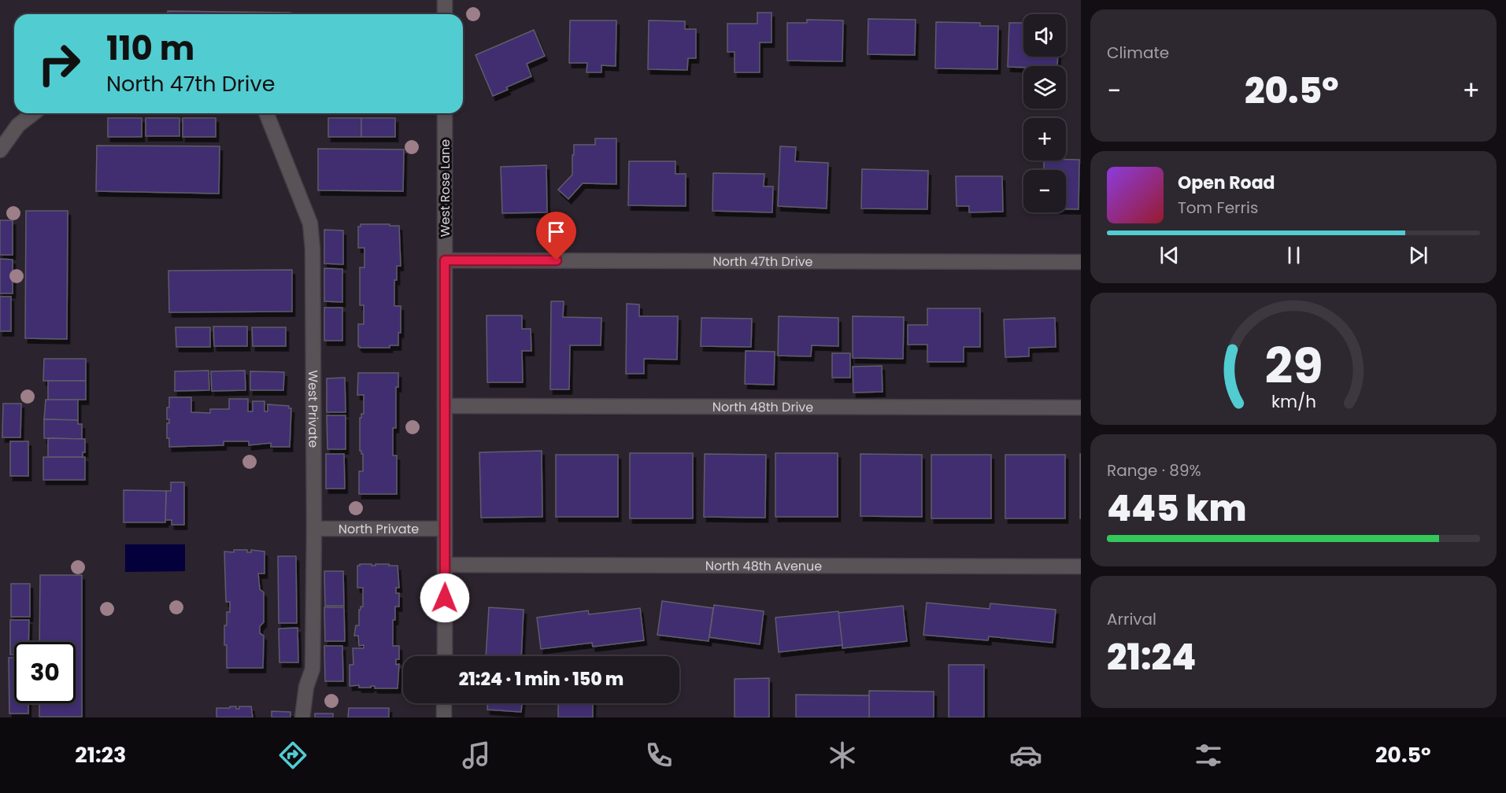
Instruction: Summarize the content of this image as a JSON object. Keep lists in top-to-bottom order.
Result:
{
  "streets": {
    "street": [
      "West Rose Lane",
      "North 47th Drive",
      "North 48th Drive",
      "West Private",
      "North Private",
      "North 48th Avenue"
    ]
  },
  "crossings": [
    ["West Rose Lane", "North 47th Drive"],
    ["West Rose Lane", "North 48th Drive"],
    ["West Rose Lane", "North Private"],
    ["West Rose Lane", "North 48th Avenue"],
    ["West Private", "North Private"]
  ],
  "page": {
    "tile": [
      "Climate",
      ["Range · 89%", "445 km"],
      ["Arrival", "21:24"]
    ],
    "map_buttons": ["+", "−"],
    "turn": ["110 m", "North 47th Drive"],
    "heat": ["−", "20.5°", "+"],
    "song": ["Open Road", "Tom Ferris"],
    "limit": "30",
    "trip": "21:24 · 1 min · 150 m",
    "tabs": ["21:23", "20.5°"],
    "gauge": ["29", "km/h"]
  }
}
